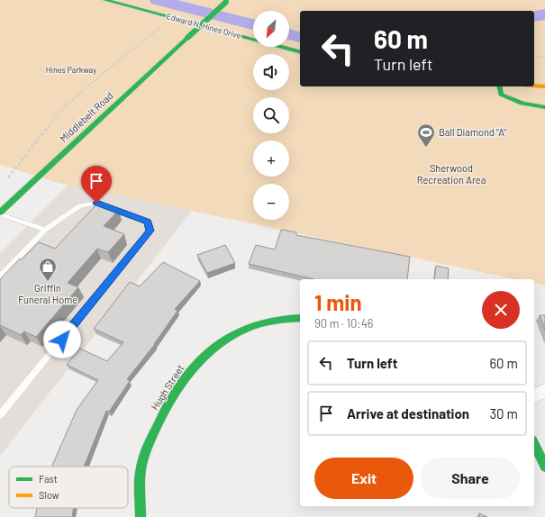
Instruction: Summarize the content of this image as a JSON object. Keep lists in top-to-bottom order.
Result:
{
  "streets": {
    "street": ["Edward N. Hines Drive", "Middlebelt Road", "Hugh Street"]
  },
  "parks": ["Hines Parkway", "Sherwood Recreation Area"],
  "places": {
    "sports": ["Ball Diamond \"A\""],
    "shop": ["Griffin Funeral Home"]
  },
  "legend": ["Fast", "Slow"],
  "north": "bottom left",
  "page": {
    "map_buttons": ["+", "−"],
    "turn": ["60 m", "Turn left"],
    "heading": ["1 min", "90 m · 10:46"],
    "list": [
      {
        "name": "Turn left",
        "value": "60 m"
      },
      {
        "name": "Arrive at destination",
        "value": "30 m"
      }
    ],
    "buttons": ["Exit", "Share"]
  }
}
